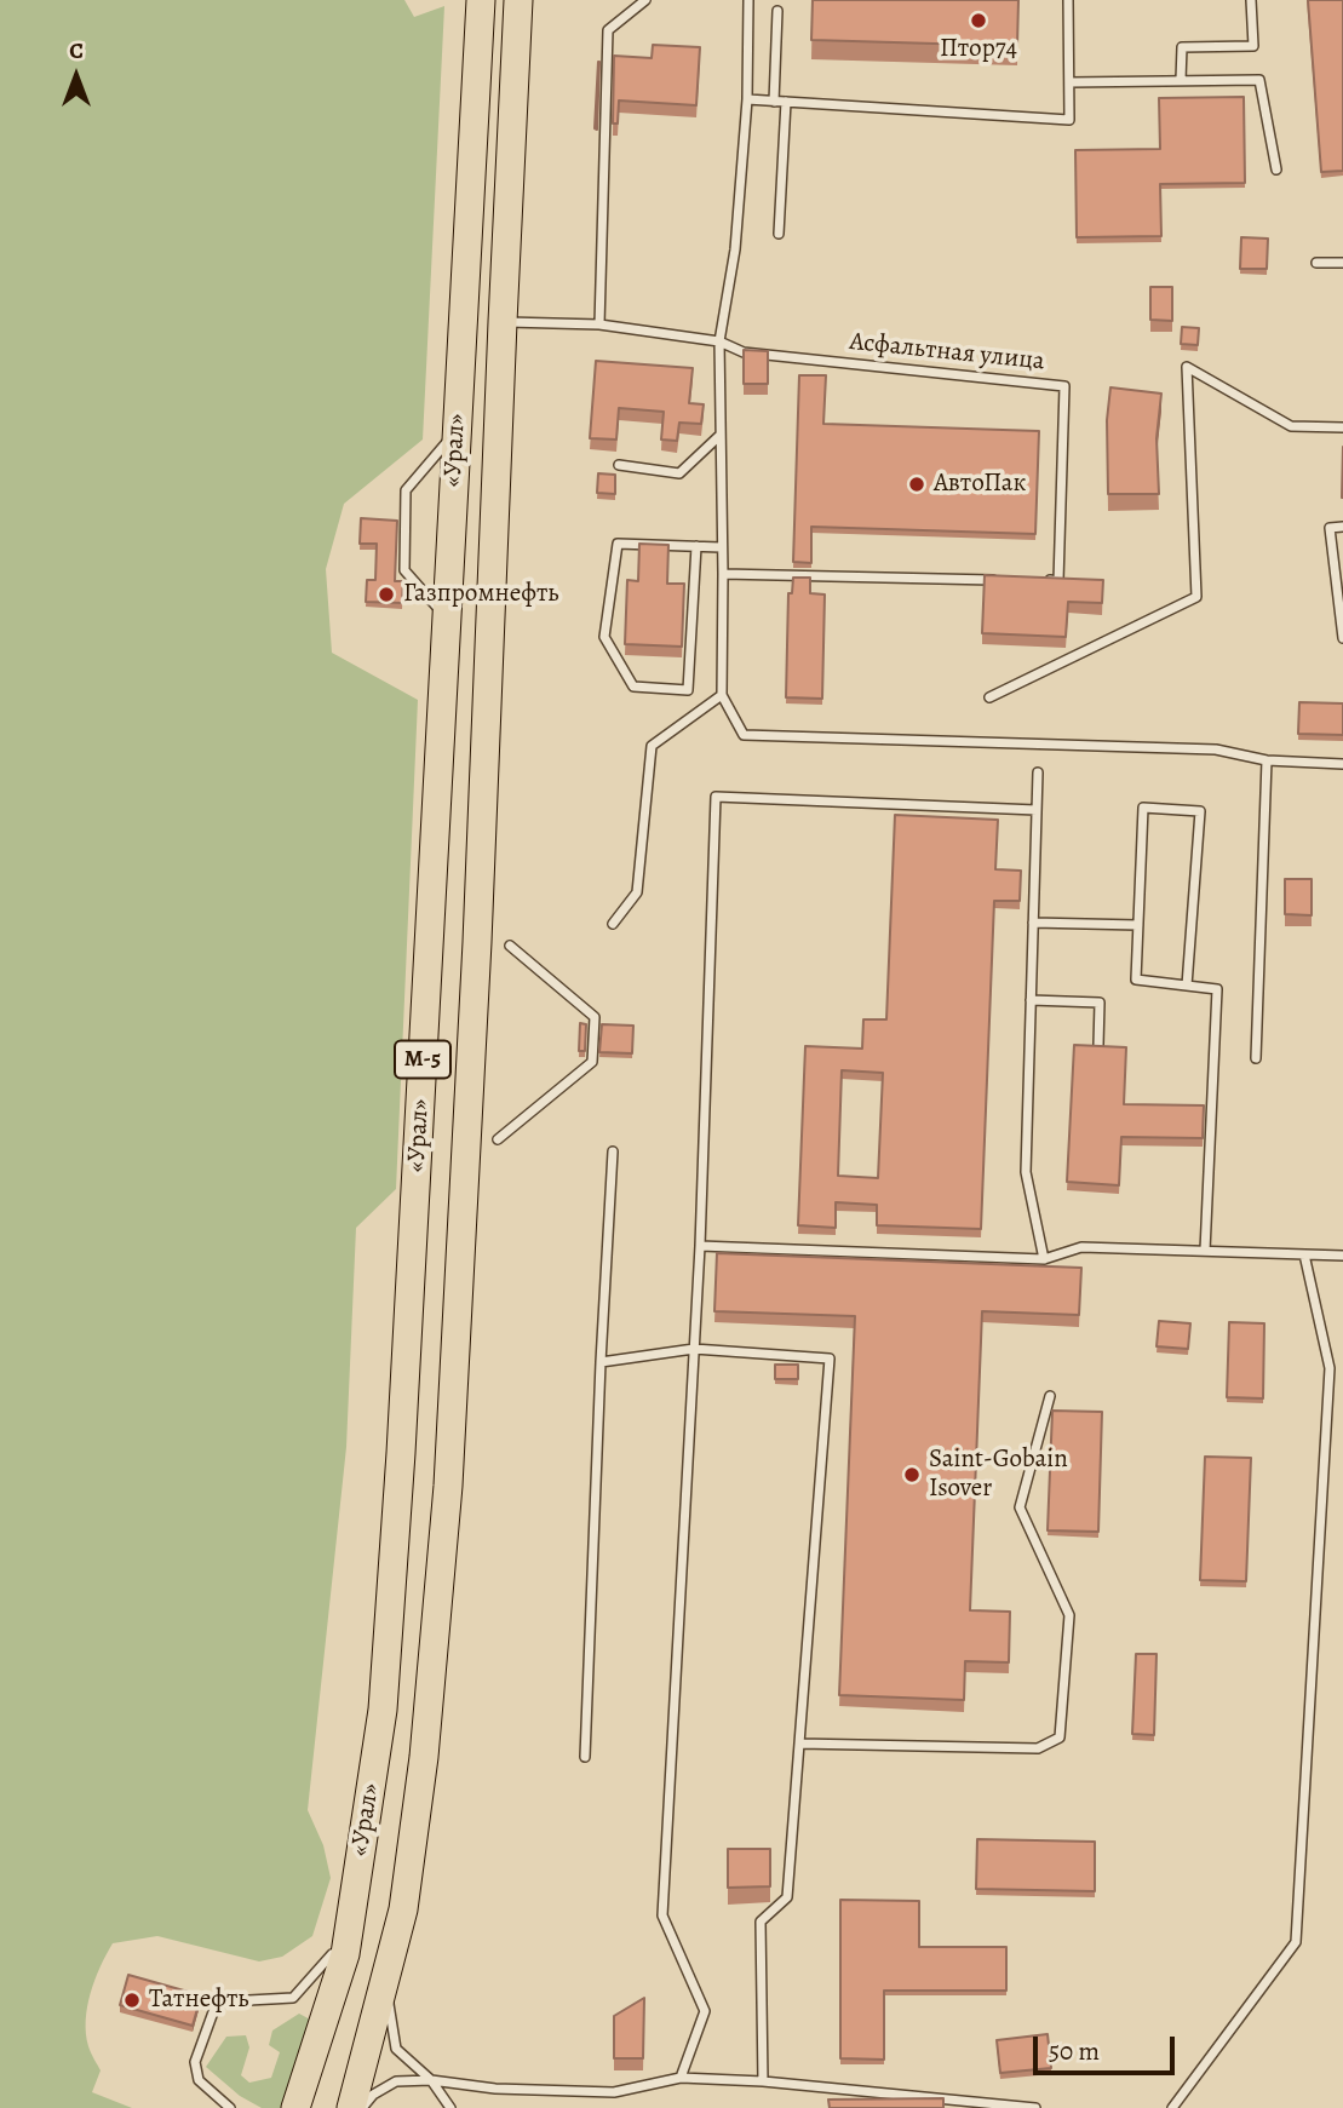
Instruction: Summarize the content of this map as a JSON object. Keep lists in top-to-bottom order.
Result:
{
  "streets": {
    "main road": ["«Урал»", "М-5"],
    "lane": ["Асфальтная улица"]
  },
  "crossings": [
    ["Асфальтная улица", "«Урал»"]
  ],
  "places": [
    "Птор74",
    "АвтоПак",
    "Газпромнефть",
    "Saint-Gobain Isover",
    "Татнефть"
  ],
  "scale_bar": "50 m",
  "north": "top"
}
